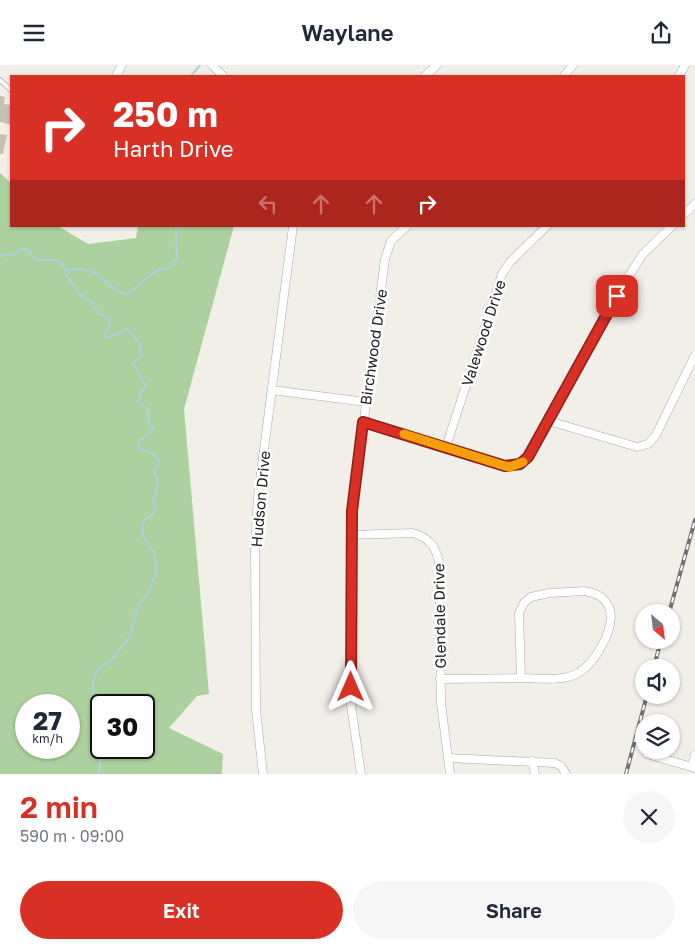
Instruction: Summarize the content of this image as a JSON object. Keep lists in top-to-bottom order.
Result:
{
  "streets": {
    "street": [
      "Valewood Drive",
      "Birchwood Drive",
      "Hudson Drive",
      "Glendale Drive"
    ]
  },
  "crossings": [
    ["Birchwood Drive", "Glendale Drive"]
  ],
  "north": "bottom right",
  "page": {
    "header": "Waylane",
    "turn": ["250 m", "Harth Drive"],
    "speed": "27 km/h",
    "limit": "30",
    "heading": ["2 min", "590 m · 09:00"],
    "buttons": ["Exit", "Share"]
  }
}
